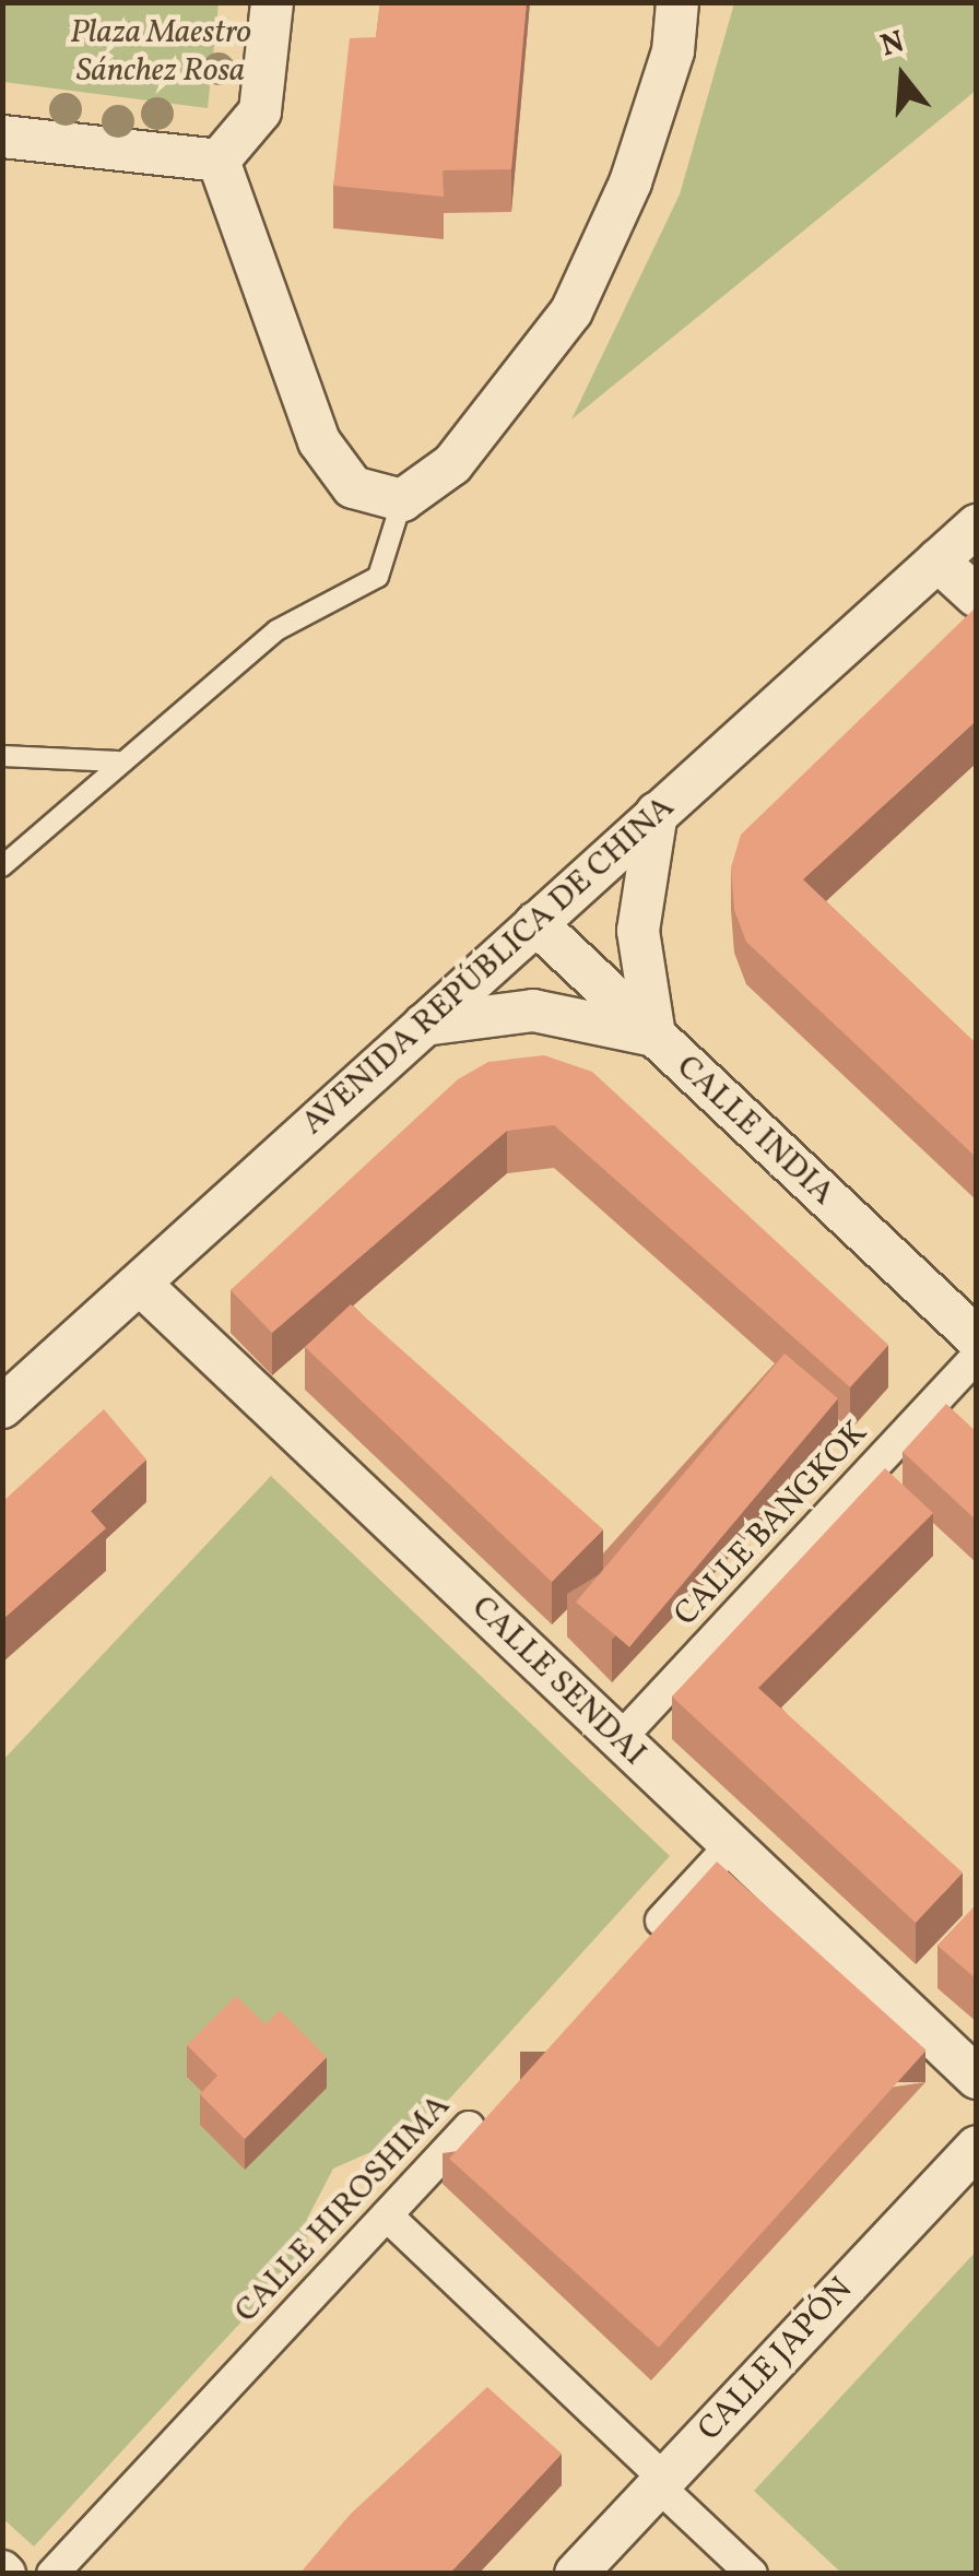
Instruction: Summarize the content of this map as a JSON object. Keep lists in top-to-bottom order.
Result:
{
  "streets": {
    "street": [
      "AVENIDA REPÚBLICA DE CHINA",
      "CALLE INDIA",
      "CALLE BANGKOK",
      "CALLE SENDAI",
      "CALLE HIROSHIMA",
      "CALLE JAPÓN"
    ]
  },
  "crossings": [
    ["AVENIDA REPÚBLICA DE CHINA", "CALLE INDIA"],
    ["AVENIDA REPÚBLICA DE CHINA", "CALLE SENDAI"],
    ["CALLE BANGKOK", "CALLE SENDAI"]
  ],
  "parks": ["Plaza Maestro Sánchez Rosa"],
  "north": "top"
}
